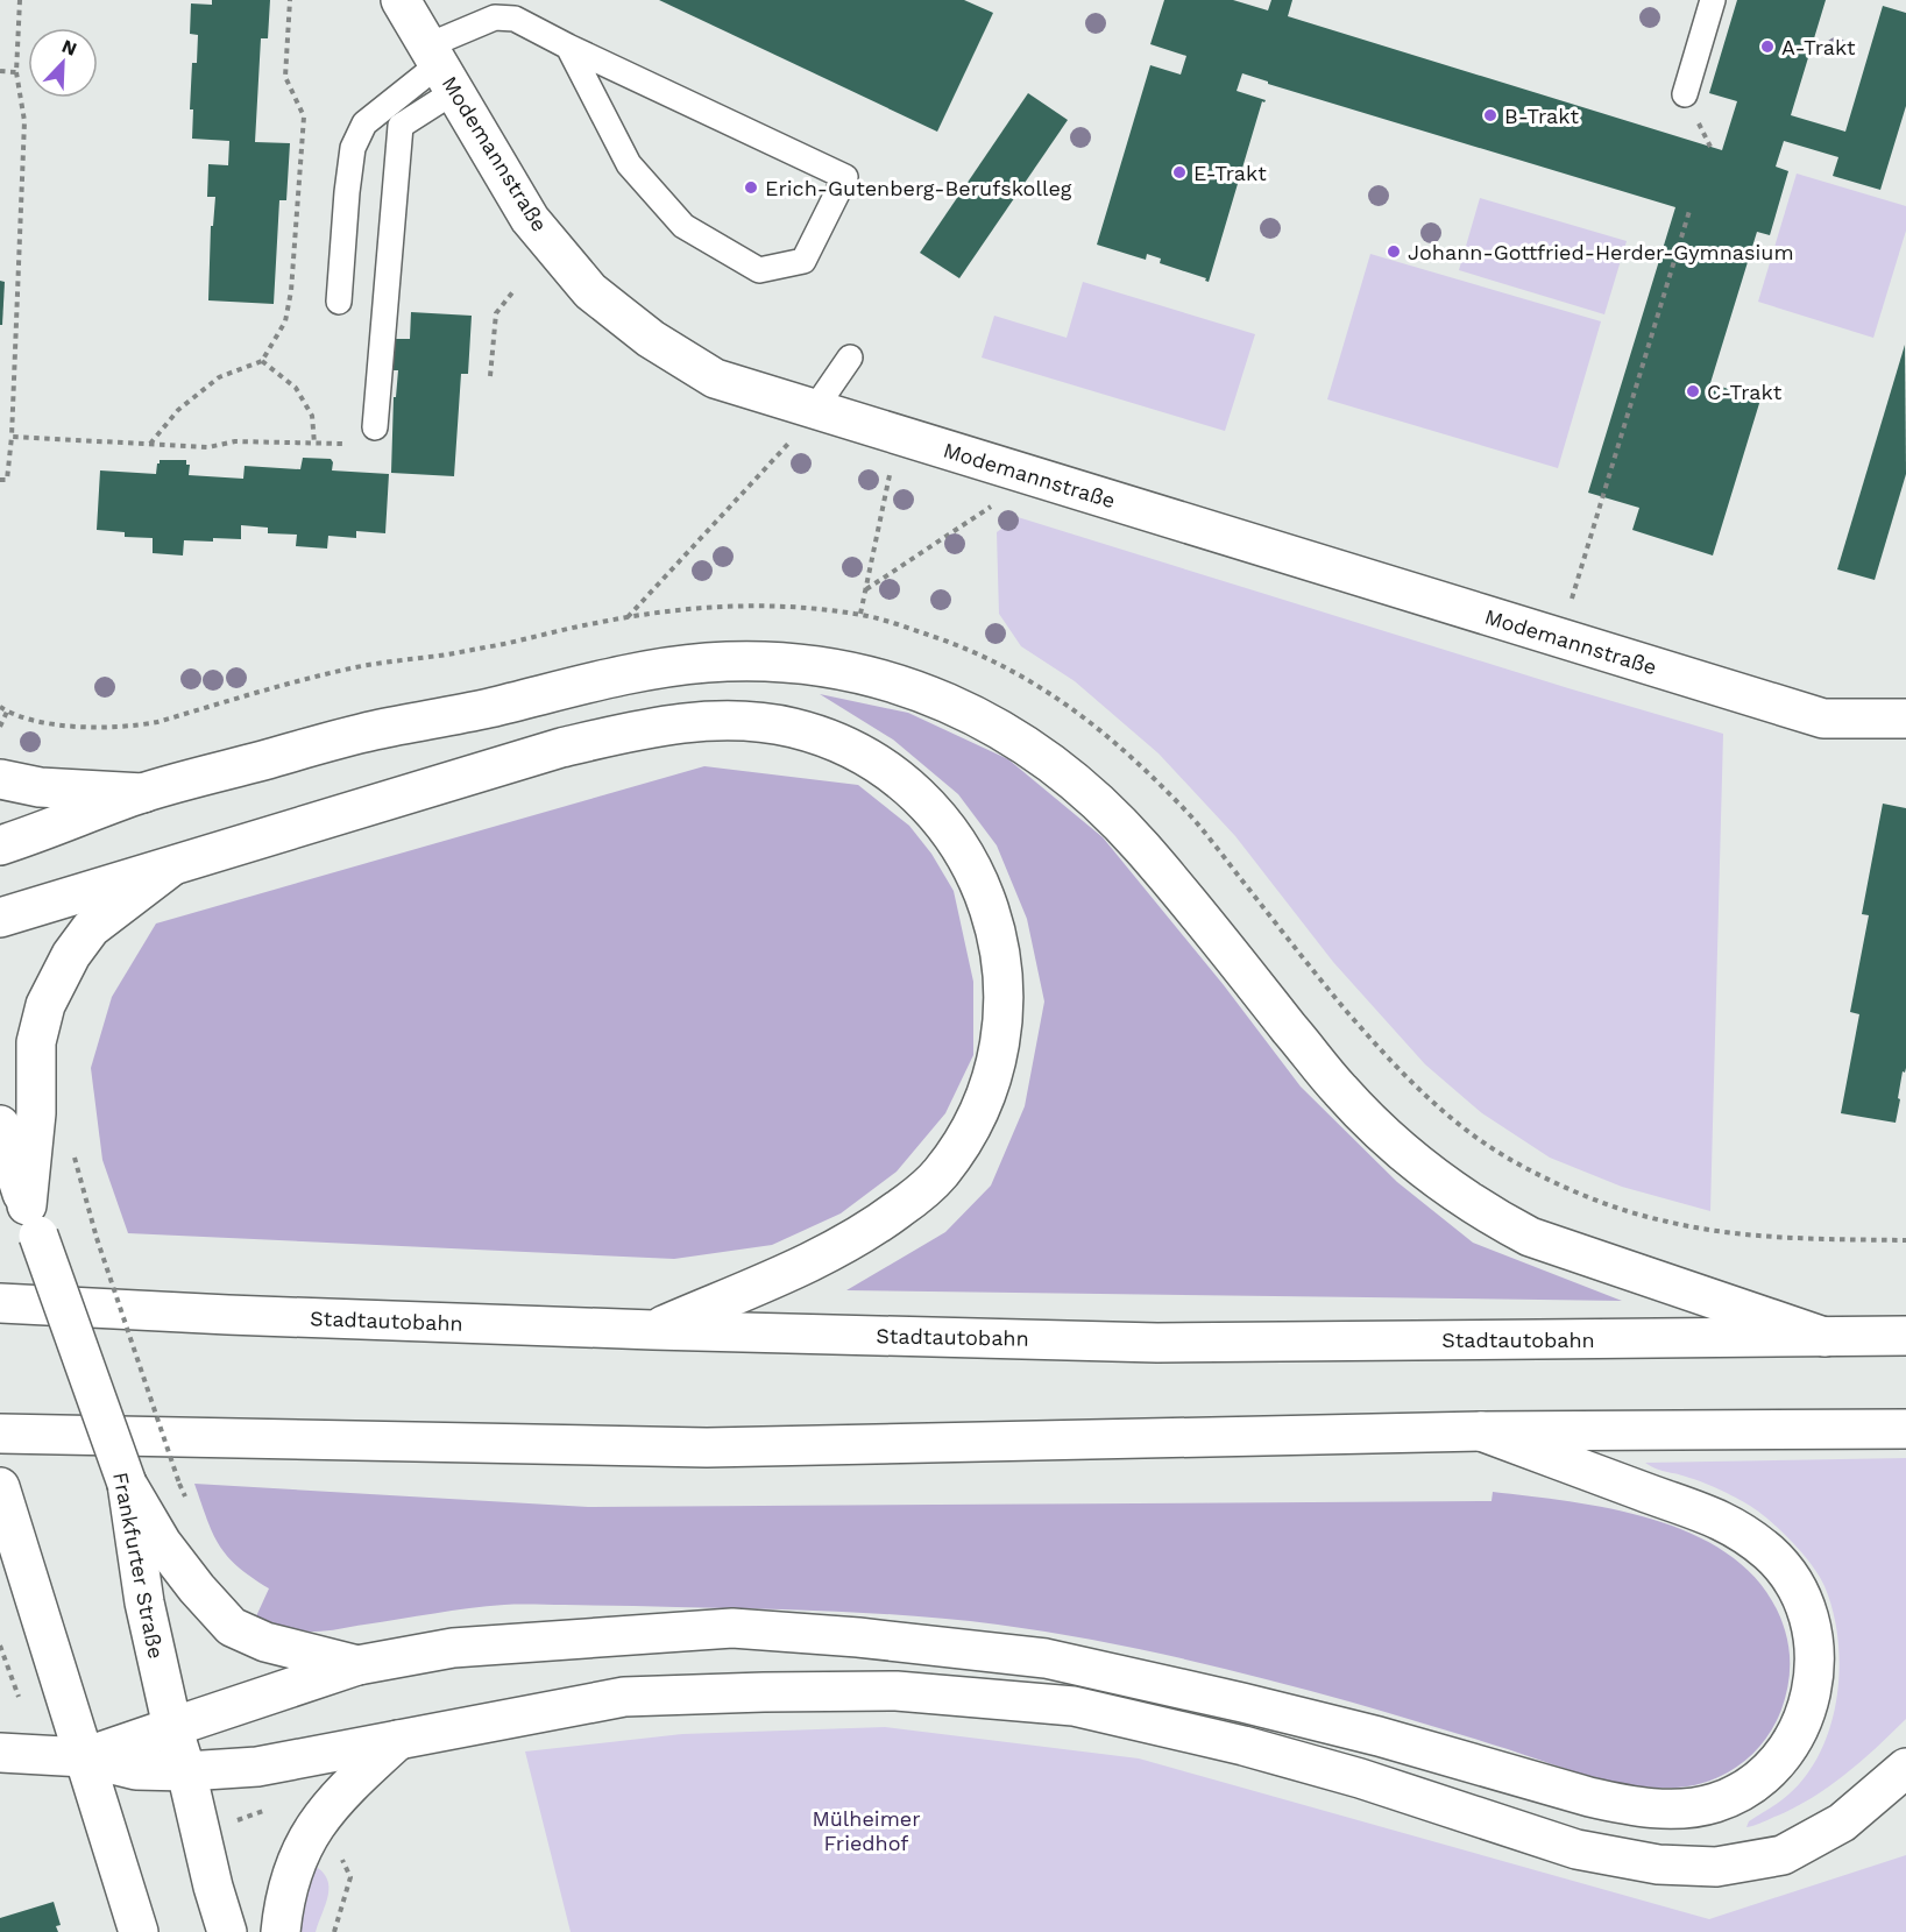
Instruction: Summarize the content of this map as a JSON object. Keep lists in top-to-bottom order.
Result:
{
  "streets": {
    "main road": ["Modemannstraße", "Stadtautobahn", "Frankfurter Straße"]
  },
  "parks": ["Mülheimer Friedhof"],
  "places": [
    "A-Trakt",
    "B-Trakt",
    "E-Trakt",
    "Erich-Gutenberg-Berufskolleg",
    "Johann-Gottfried-Herder-Gymnasium",
    "C-Trakt"
  ],
  "north": "top right"
}
